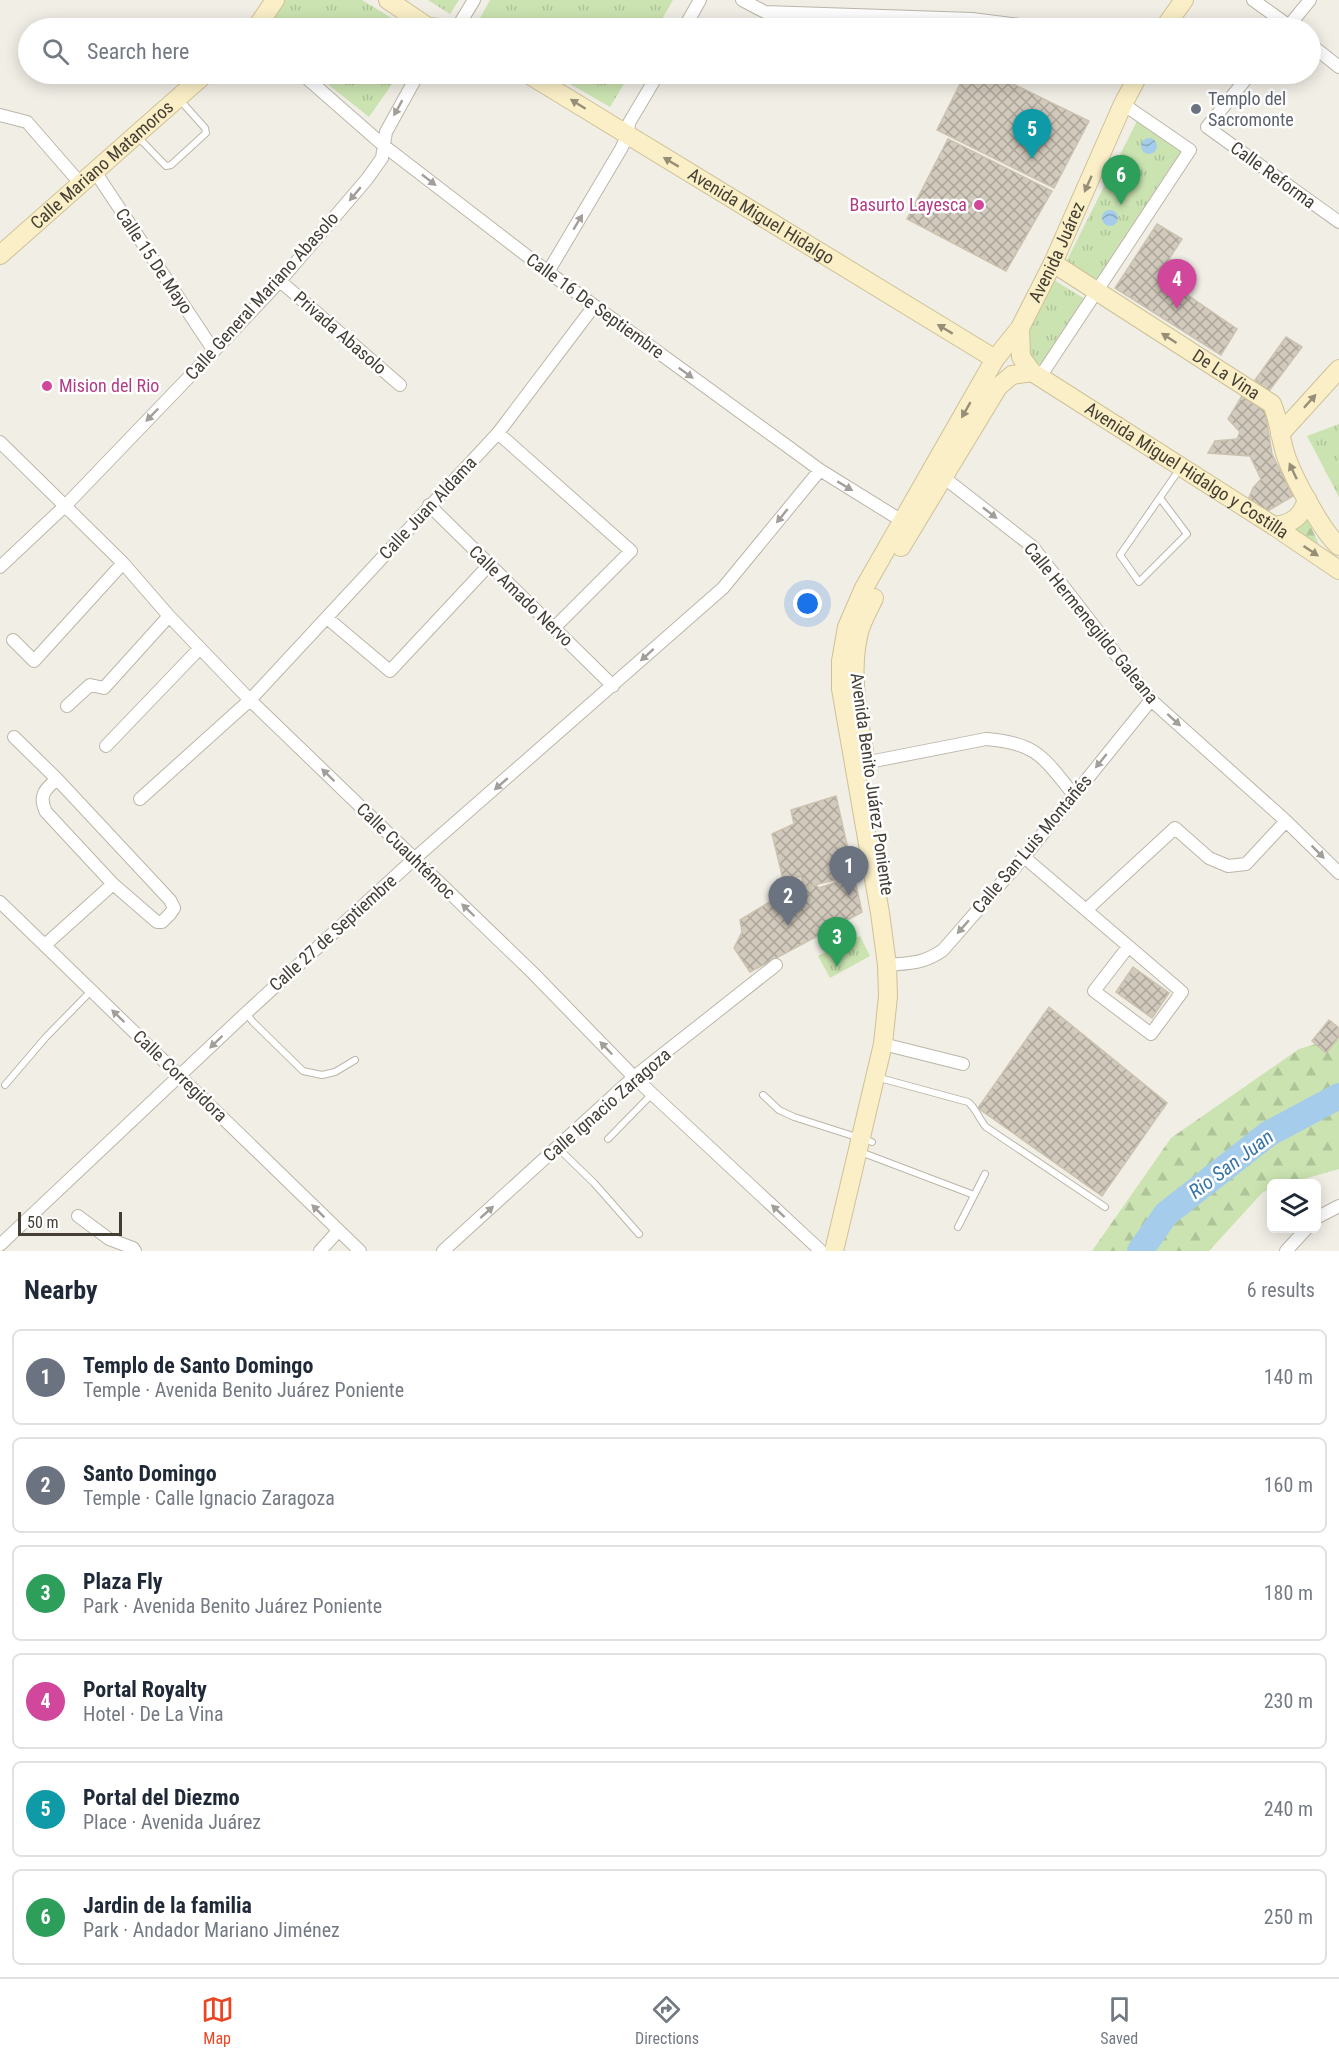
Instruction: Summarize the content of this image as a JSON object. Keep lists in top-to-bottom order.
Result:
{
  "streets": {
    "street": [
      "Calle Mariano Matamoros",
      "Calle Reforma",
      "Avenida Miguel Hidalgo",
      "Avenida Juárez",
      "Calle 15 De Mayo",
      "Calle General Mariano Abasolo",
      "Calle 16 De Septiembre",
      "Privada Abasolo",
      "De La Vina",
      "Avenida Miguel Hidalgo y Costilla",
      "Calle Juan Aldama",
      "Calle Amado Nervo",
      "Calle Hermenegildo Galeana",
      "Avenida Benito Juárez Poniente",
      "Calle San Luis Montañés",
      "Calle Cuauhtémoc",
      "Calle 27 de Septiembre",
      "Calle Corregidora",
      "Calle Ignacio Zaragoza"
    ]
  },
  "crossings": [
    ["Calle Mariano Matamoros", "Calle 15 De Mayo"],
    ["Avenida Miguel Hidalgo", "Avenida Juárez"],
    ["Avenida Miguel Hidalgo", "Avenida Benito Juárez Poniente"],
    ["Avenida Juárez", "De La Vina"],
    ["Avenida Juárez", "Avenida Benito Juárez Poniente"],
    ["Calle 15 De Mayo", "Calle General Mariano Abasolo"],
    ["Calle General Mariano Abasolo", "Calle 16 De Septiembre"],
    ["Calle General Mariano Abasolo", "Privada Abasolo"],
    ["Calle General Mariano Abasolo", "Calle Cuauhtémoc"],
    ["Calle 16 De Septiembre", "Calle Juan Aldama"],
    ["Calle 16 De Septiembre", "Avenida Benito Juárez Poniente"],
    ["Calle 16 De Septiembre", "Calle 27 de Septiembre"],
    ["Avenida Miguel Hidalgo y Costilla", "Avenida Benito Juárez Poniente"],
    ["Calle Juan Aldama", "Calle Amado Nervo"],
    ["Calle Juan Aldama", "Calle Cuauhtémoc"],
    ["Calle Amado Nervo", "Calle 27 de Septiembre"],
    ["Calle Hermenegildo Galeana", "Avenida Benito Juárez Poniente"],
    ["Calle Hermenegildo Galeana", "Calle San Luis Montañés"],
    ["Avenida Benito Juárez Poniente", "Calle San Luis Montañés"],
    ["Calle Cuauhtémoc", "Calle 27 de Septiembre"],
    ["Calle Cuauhtémoc", "Calle Ignacio Zaragoza"],
    ["Calle 27 de Septiembre", "Calle Corregidora"]
  ],
  "one_way": [
    "Avenida Miguel Hidalgo",
    "Avenida Juárez",
    "Calle General Mariano Abasolo",
    "Calle 16 De Septiembre",
    "De La Vina",
    "Calle Hermenegildo Galeana",
    "Calle San Luis Montañés",
    "Calle Cuauhtémoc",
    "Calle 27 de Septiembre",
    "Calle Corregidora",
    "Calle Ignacio Zaragoza"
  ],
  "water": ["Rio San Juan"],
  "places": ["Templo del Sacromonte", "Basurto Layesca", "Mision del Rio"],
  "scale_bar": "50 m",
  "page": {
    "search": "Search here",
    "pins": [
      "5",
      "6",
      "4",
      "1",
      "2",
      "3"
    ],
    "scale": "50 m",
    "heading": ["Nearby", "6 results"],
    "list": [
      {
        "mark": "1",
        "name": "Templo de Santo Domingo",
        "note": "Temple · Avenida Benito Juárez Poniente",
        "value": "140 m"
      },
      {
        "mark": "2",
        "name": "Santo Domingo",
        "note": "Temple · Calle Ignacio Zaragoza",
        "value": "160 m"
      },
      {
        "mark": "3",
        "name": "Plaza Fly",
        "note": "Park · Avenida Benito Juárez Poniente",
        "value": "180 m"
      },
      {
        "mark": "4",
        "name": "Portal Royalty",
        "note": "Hotel · De La Vina",
        "value": "230 m"
      },
      {
        "mark": "5",
        "name": "Portal del Diezmo",
        "note": "Place · Avenida Juárez",
        "value": "240 m"
      },
      {
        "mark": "6",
        "name": "Jardin de la familia",
        "note": "Park · Andador Mariano Jiménez",
        "value": "250 m"
      }
    ],
    "nav": ["Map", "Directions", "Saved"]
  }
}
